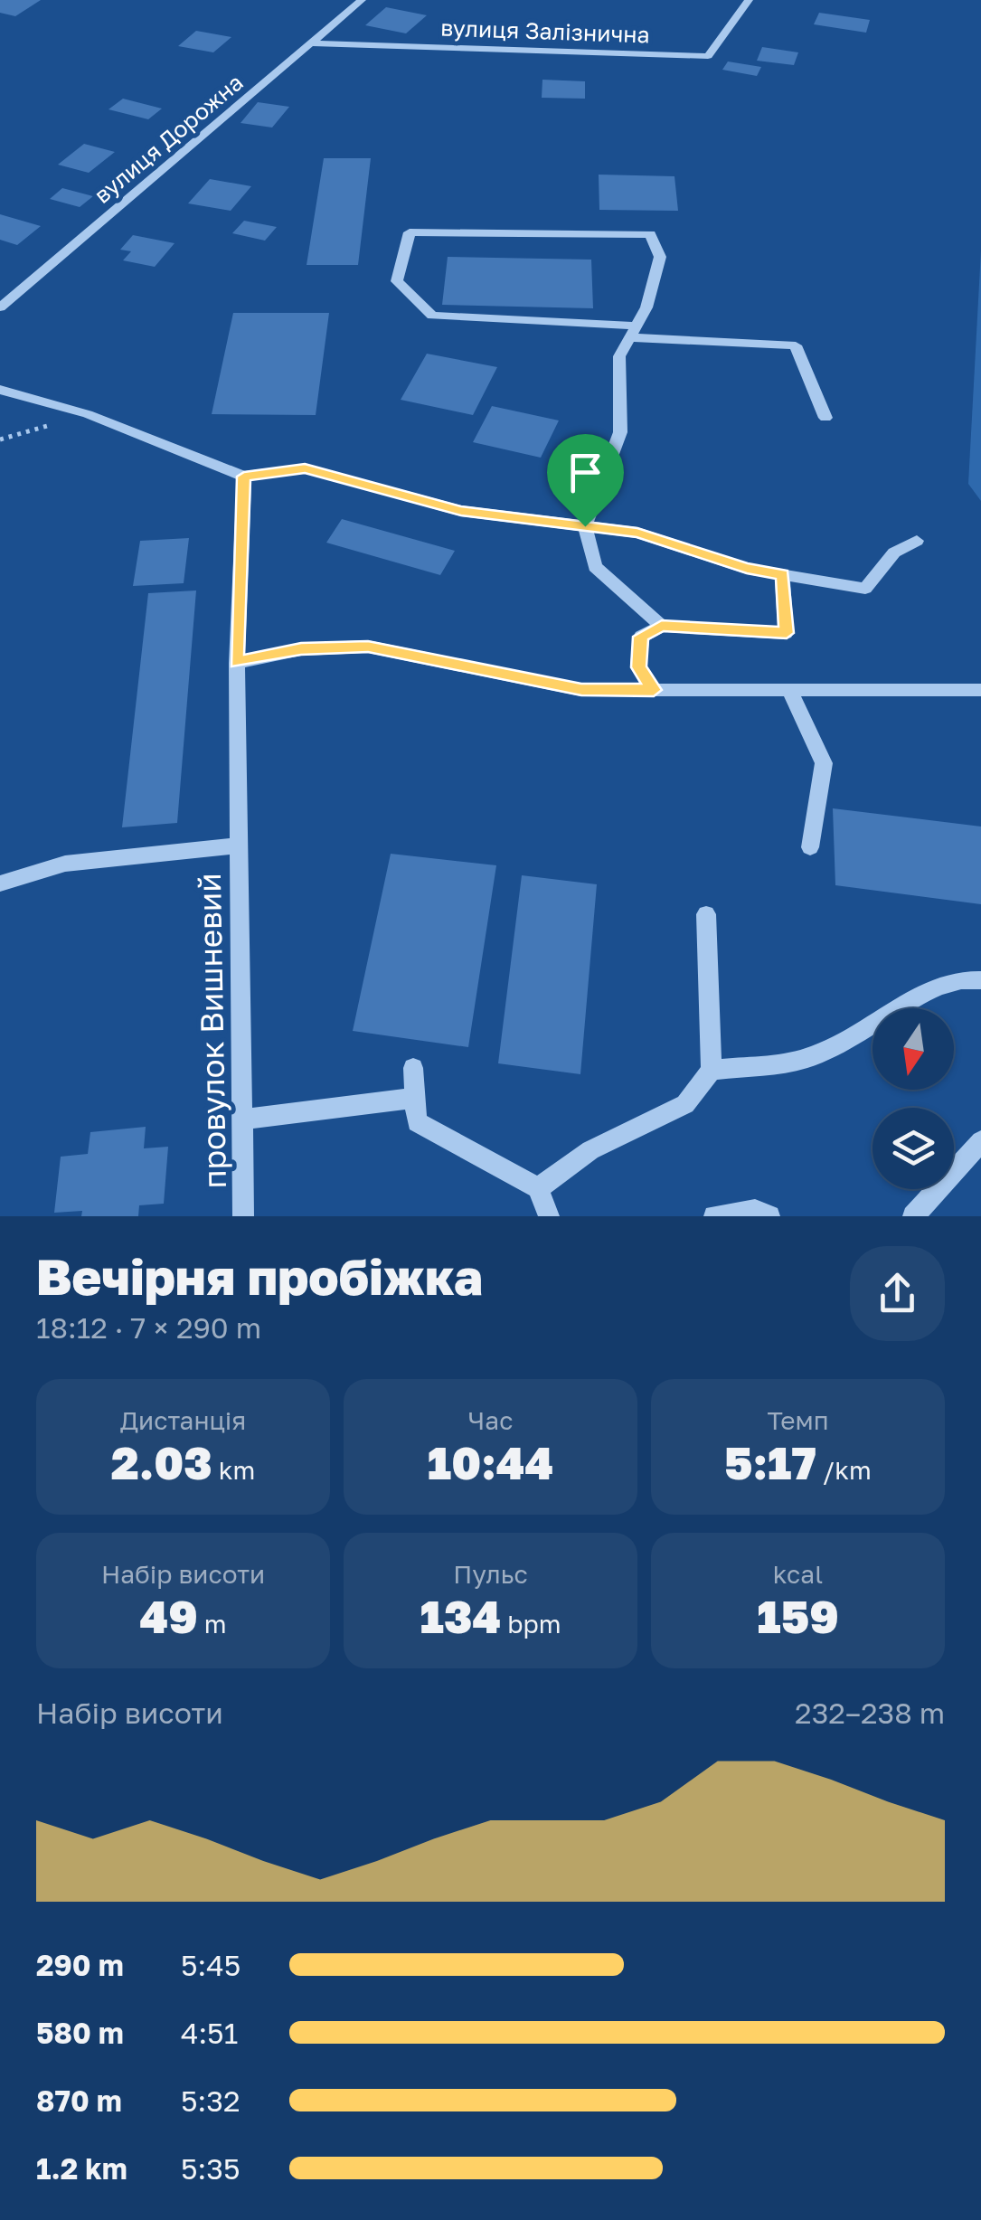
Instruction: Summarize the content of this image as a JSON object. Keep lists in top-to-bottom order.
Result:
{
  "streets": {
    "street": ["вулиця Залізнична", "вулиця Дорожна", "провулок Вишневий"]
  },
  "crossings": [
    ["вулиця Залізнична", "вулиця Дорожна"]
  ],
  "north": "bottom",
  "page": {
    "heading": ["Вечірня пробіжка", "18:12 · 7 × 290 m"],
    "stats": [
      ["Дистанція", "2.03 km"],
      ["Час", "10:44"],
      ["Темп", "5:17 /km"],
      ["Набір висоти", "49 m"],
      ["Пульс", "134 bpm"],
      ["kcal", "159"]
    ],
    "chart": ["Набір висоти", "232–238 m"],
    "list": [
      {
        "name": "290 m",
        "note": "5:45"
      },
      {
        "name": "580 m",
        "note": "4:51"
      },
      {
        "name": "870 m",
        "note": "5:32"
      },
      {
        "name": "1.2 km",
        "note": "5:35"
      }
    ]
  }
}
